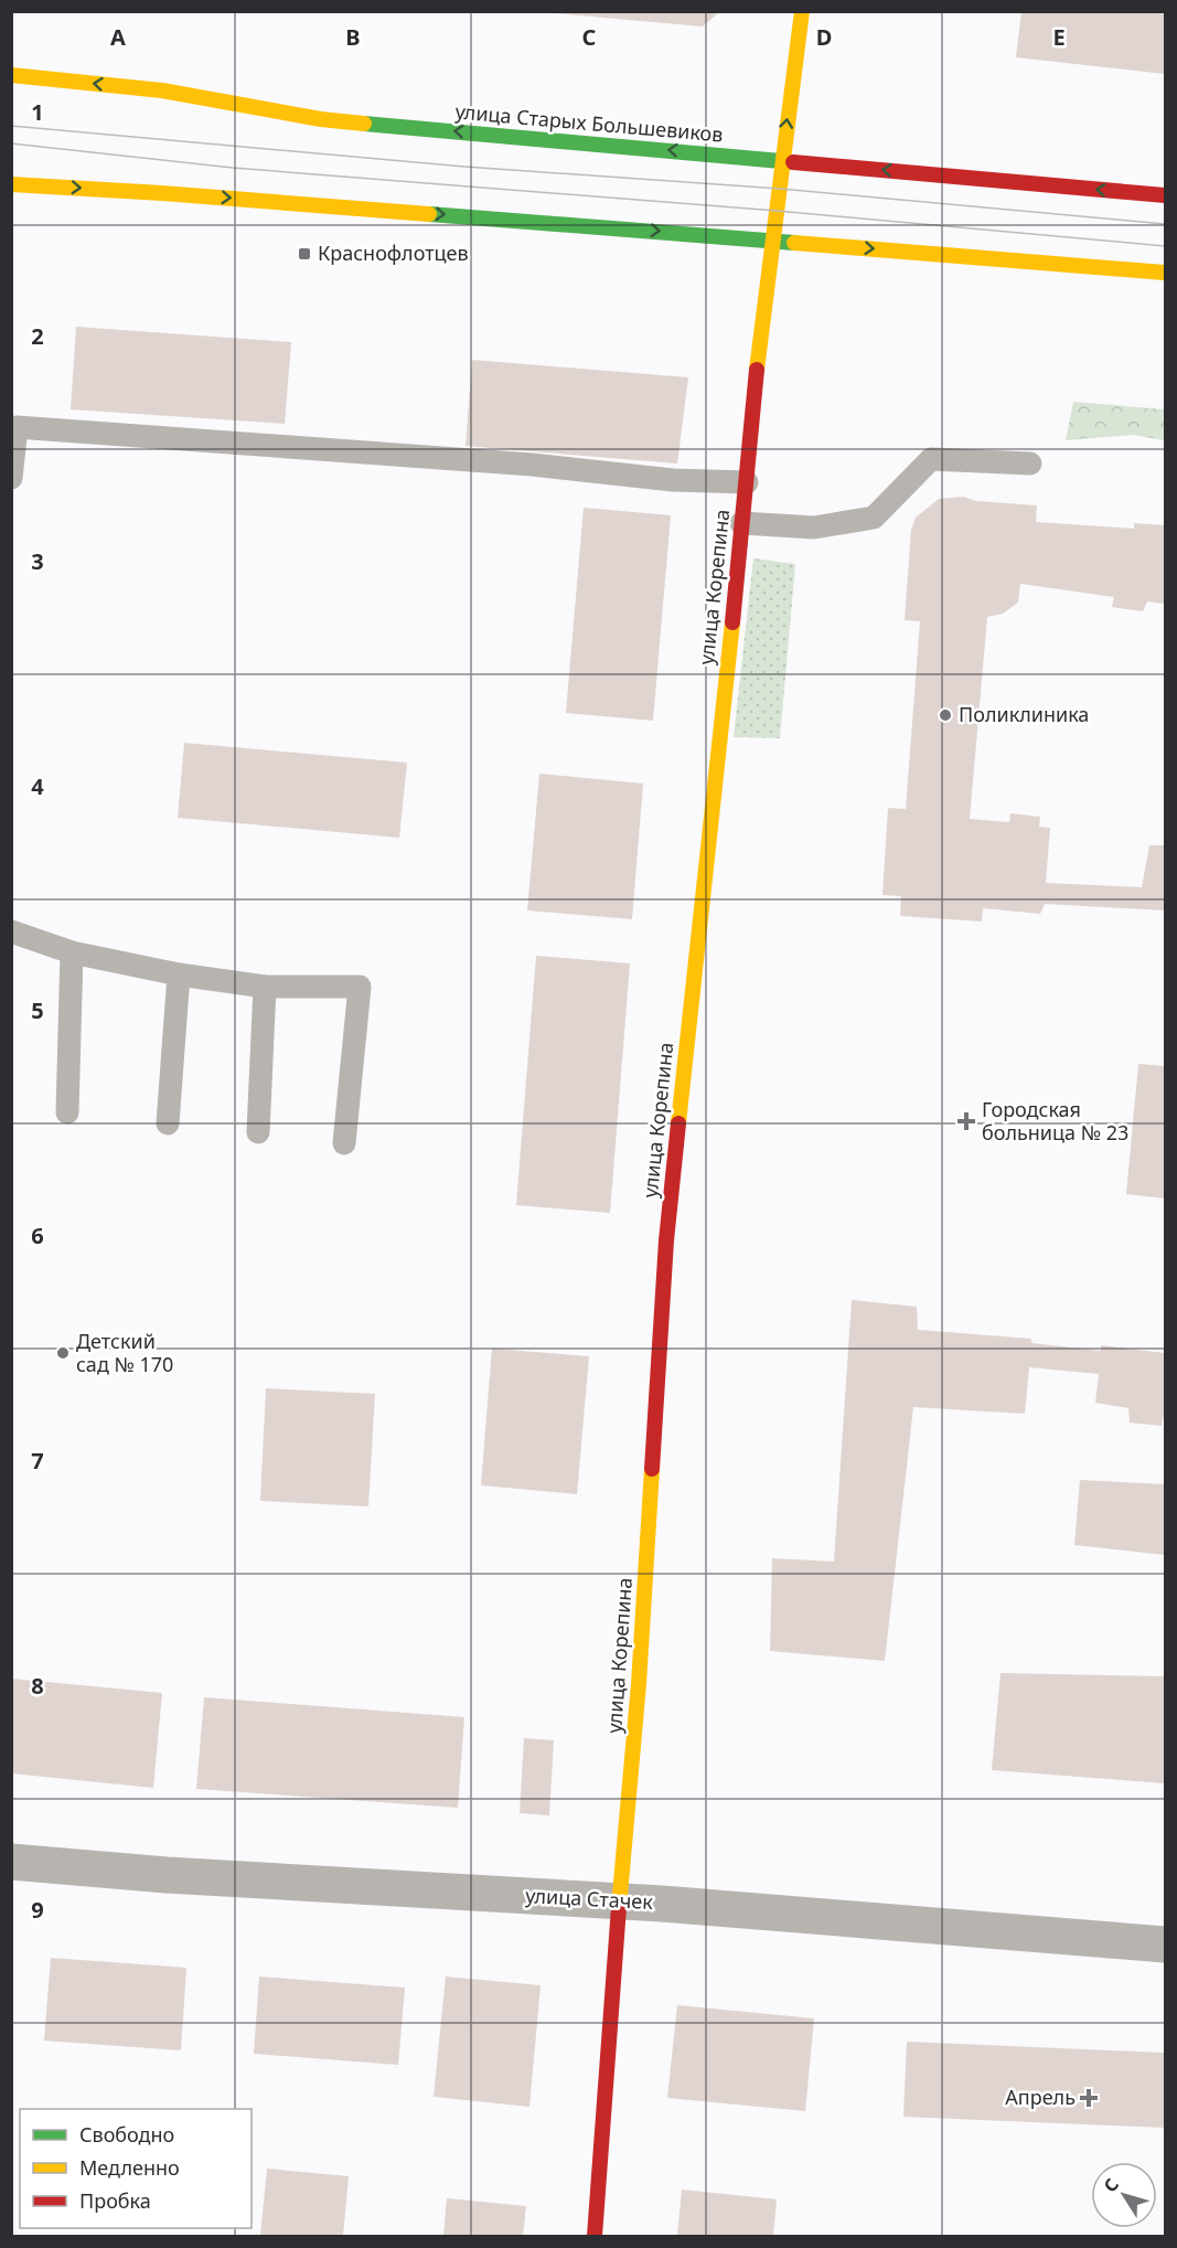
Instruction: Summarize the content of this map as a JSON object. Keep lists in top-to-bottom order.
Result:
{
  "streets": {
    "main road": ["улица Старых Большевиков", "улица Корепина"],
    "street": ["улица Стачек"]
  },
  "crossings": [
    ["улица Старых Большевиков", "улица Корепина"],
    ["улица Корепина", "улица Стачек"]
  ],
  "places": {
    "transit": ["Краснофлотцев"],
    "other": ["Поликлиника", "Детский сад № 170"],
    "health": ["Городская больница № 23", "Апрель"]
  },
  "legend": ["Свободно", "Медленно", "Пробка"],
  "north": "top left",
  "grid": {
    "columns": [
      "A",
      "B",
      "C",
      "D",
      "E"
    ],
    "rows": [
      "1",
      "2",
      "3",
      "4",
      "5",
      "6",
      "7",
      "8",
      "9"
    ]
  }
}
